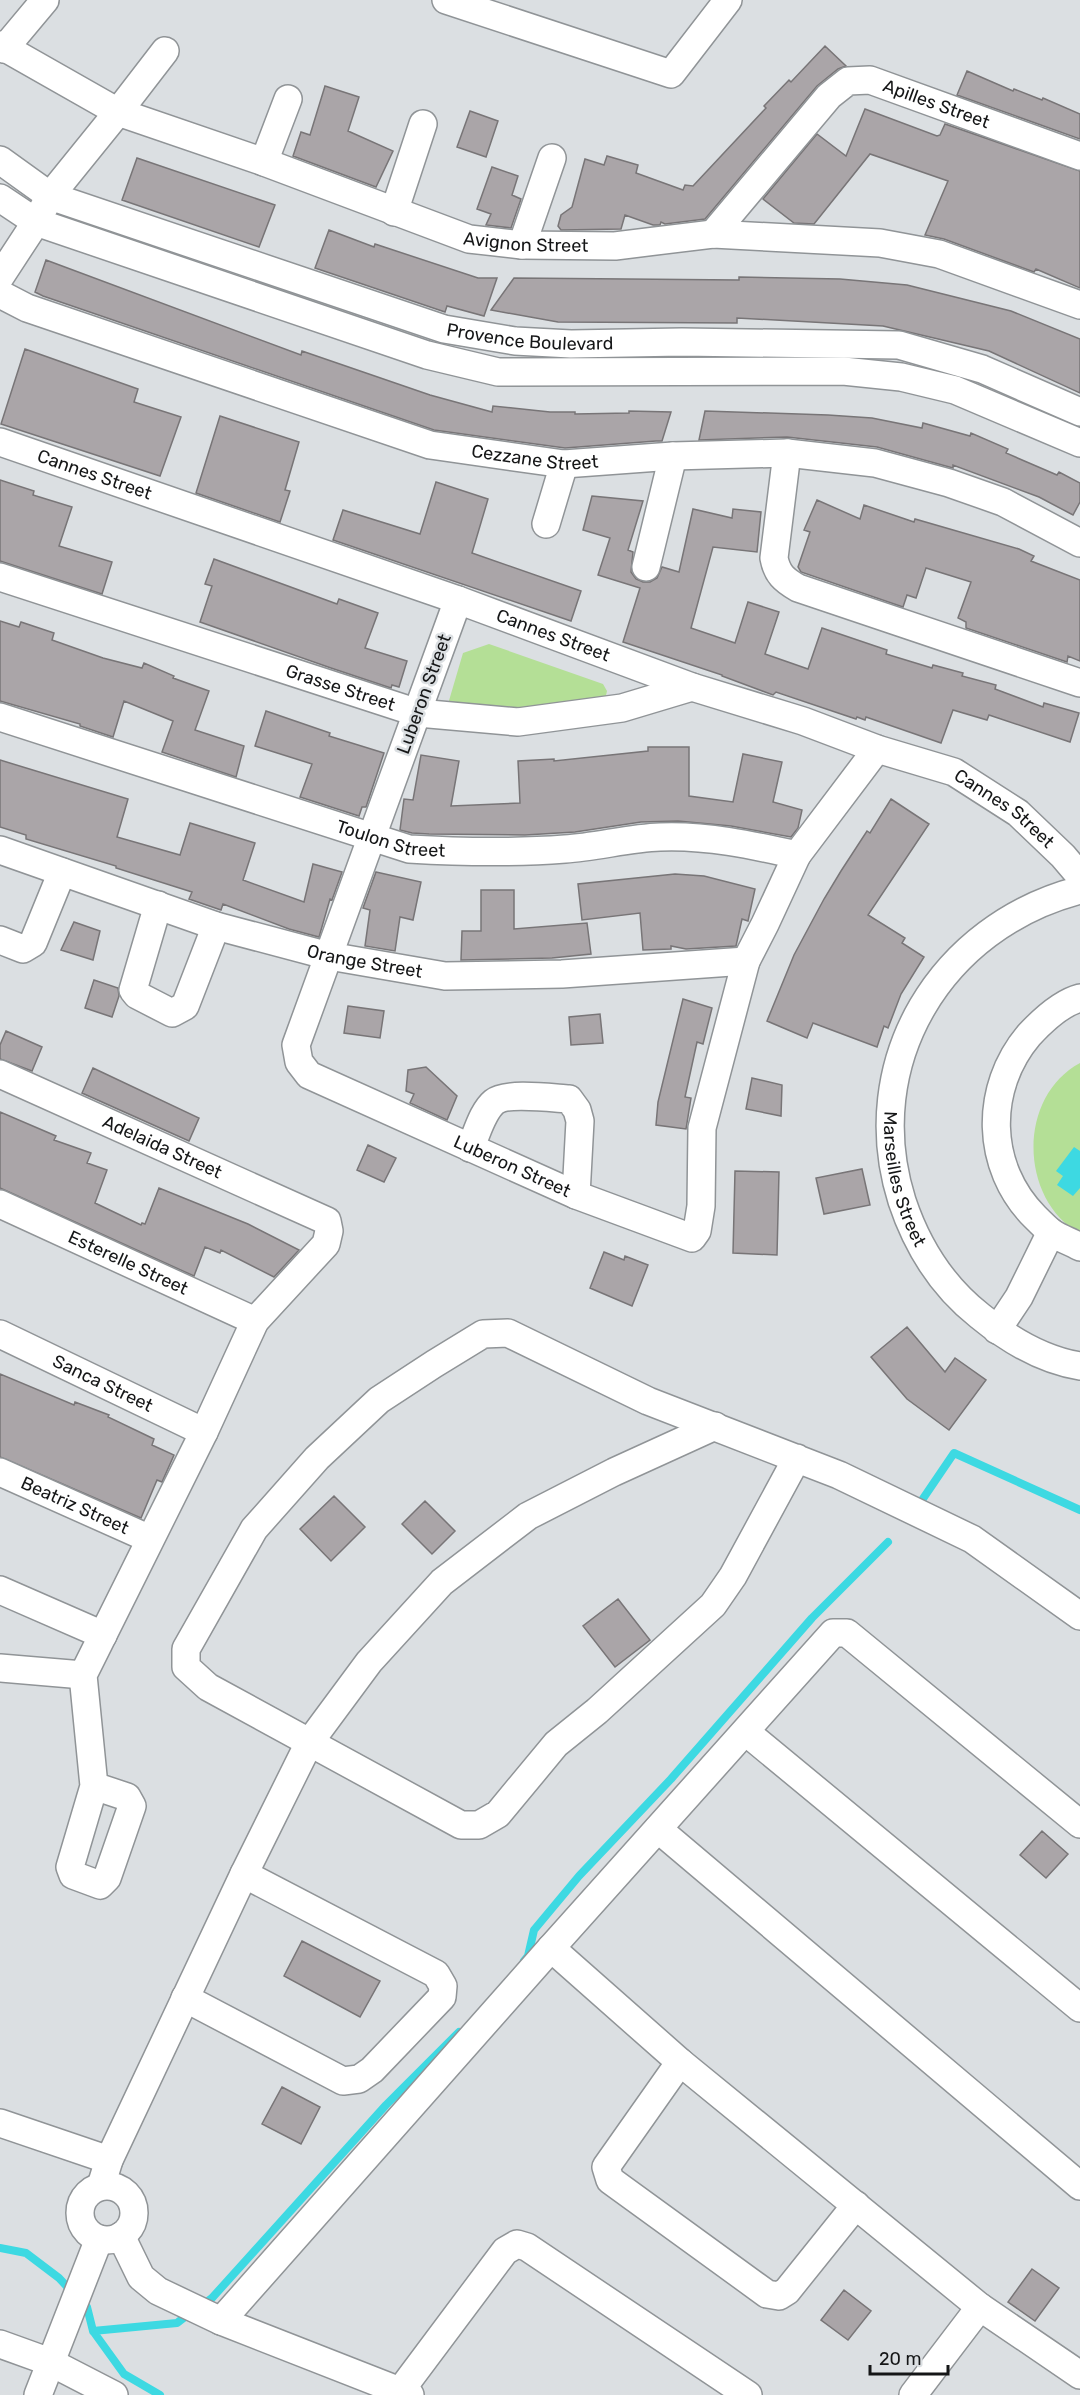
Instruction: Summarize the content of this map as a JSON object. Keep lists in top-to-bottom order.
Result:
{
  "streets": {
    "street": [
      "Apilles Street",
      "Avignon Street",
      "Provence Boulevard",
      "Cezzane Street",
      "Cannes Street",
      "Grasse Street",
      "Luberon Street",
      "Toulon Street",
      "Orange Street",
      "Adelaida Street",
      "Marseilles Street",
      "Esterelle Street",
      "Sanca Street",
      "Beatriz Street"
    ]
  },
  "crossings": [
    ["Apilles Street", "Avignon Street"],
    ["Cannes Street", "Grasse Street"],
    ["Cannes Street", "Luberon Street"],
    ["Grasse Street", "Luberon Street"],
    ["Luberon Street", "Toulon Street"],
    ["Luberon Street", "Orange Street"],
    ["Adelaida Street", "Esterelle Street"]
  ],
  "scale_bar": "20 m"
}
